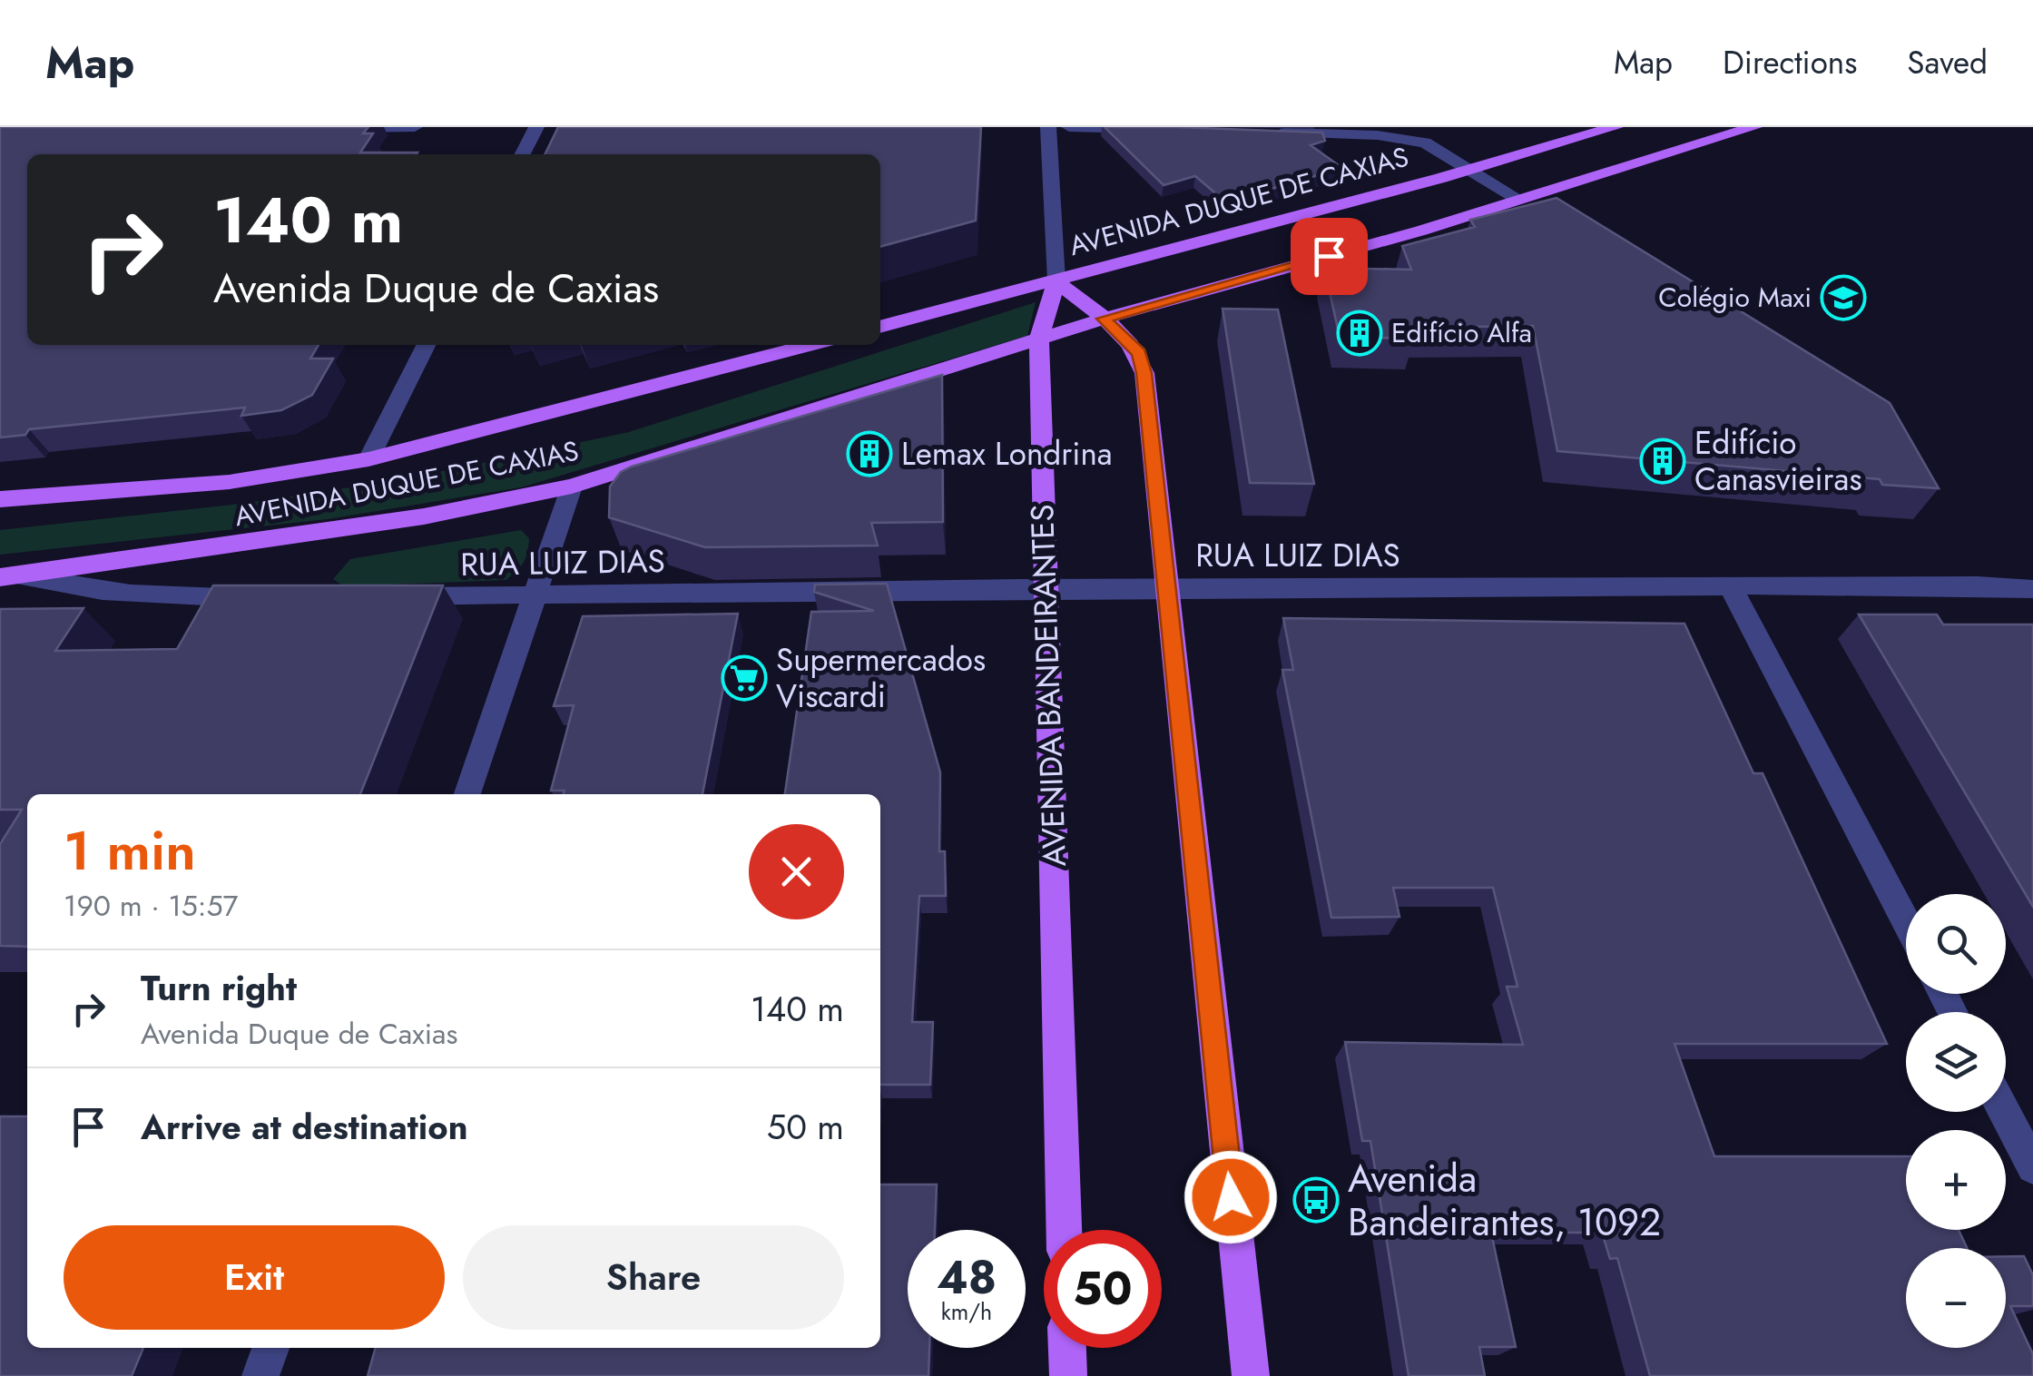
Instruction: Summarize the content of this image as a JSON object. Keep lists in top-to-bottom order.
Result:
{
  "streets": {
    "main road": ["AVENIDA DUQUE DE CAXIAS", "AVENIDA BANDEIRANTES"],
    "street": ["RUA LUIZ DIAS"]
  },
  "crossings": [
    ["AVENIDA DUQUE DE CAXIAS", "AVENIDA BANDEIRANTES"],
    ["RUA LUIZ DIAS", "AVENIDA BANDEIRANTES"]
  ],
  "places": {
    "school or university": ["Colégio Maxi"],
    "building": ["Edifício Alfa", "Lemax Londrina", "Edifício Canasvieiras"],
    "supermarket": ["Supermercados Viscardi"],
    "bus stop": ["Avenida Bandeirantes, 1092"]
  },
  "page": {
    "header": "Map",
    "nav": ["Map", "Directions", "Saved"],
    "turn": ["140 m", "Avenida Duque de Caxias"],
    "heading": ["1 min", "190 m · 15:57"],
    "map_buttons": ["+", "−"],
    "list": [
      {
        "name": "Turn right",
        "note": "Avenida Duque de Caxias",
        "value": "140 m"
      },
      {
        "name": "Arrive at destination",
        "value": "50 m"
      }
    ],
    "buttons": ["Exit", "Share"],
    "speed": "48 km/h",
    "limit": "50"
  }
}
